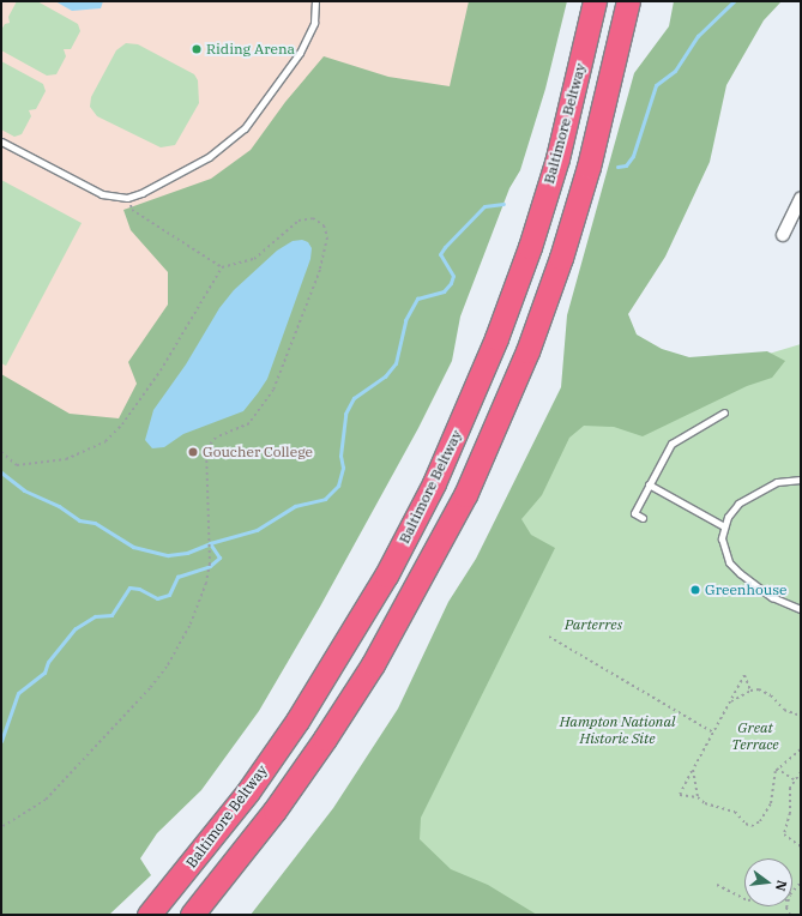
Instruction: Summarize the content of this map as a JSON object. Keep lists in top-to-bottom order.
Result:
{
  "streets": {
    "highway": ["Baltimore Beltway"]
  },
  "parks": ["Parterres", "Hampton National Historic Site", "Great Terrace"],
  "places": ["Riding Arena", "Goucher College", "Greenhouse"],
  "north": "right"
}
